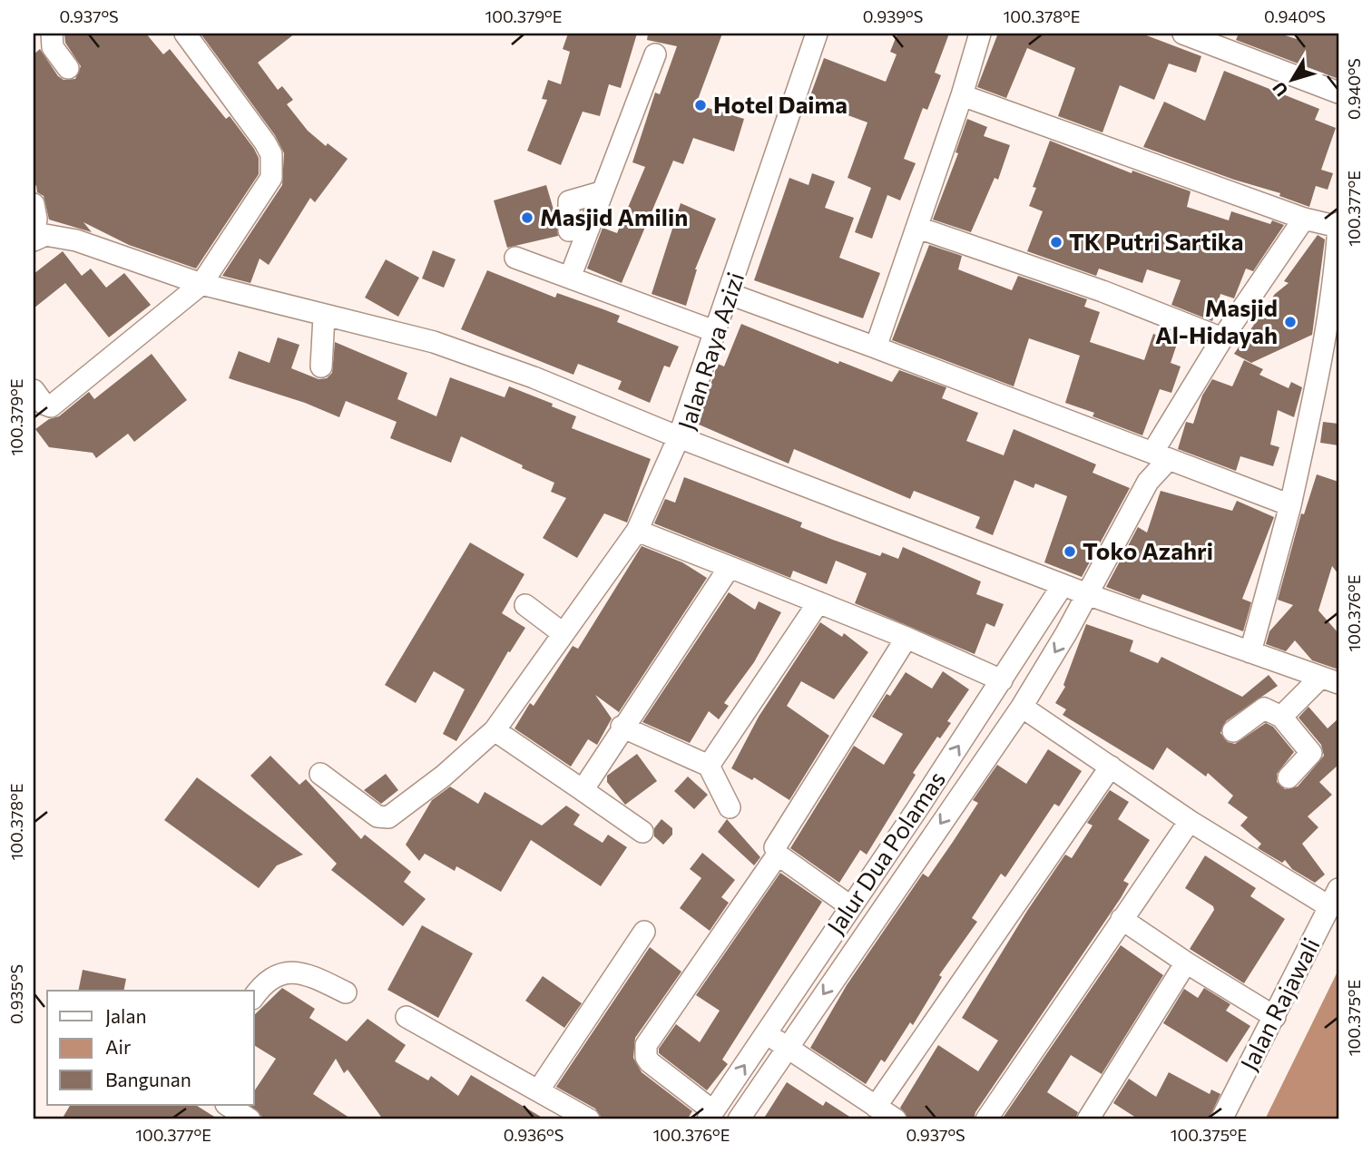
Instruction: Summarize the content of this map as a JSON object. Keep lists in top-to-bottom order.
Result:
{
  "streets": {
    "street": ["Jalan Raya Azizi", "Jalur Dua Polamas", "Jalan Rajawali"]
  },
  "crossings": [
    ["Jalan Raya Azizi", "Jalur Dua Polamas"]
  ],
  "places": [
    "Hotel Daima",
    "Masjid Amilin",
    "TK Putri Sartika",
    "Masjid Al-Hidayah",
    "Toko Azahri"
  ],
  "legend": ["Jalan", "Air", "Bangunan"],
  "north": "bottom left",
  "coordinates": [
    "0.937°S",
    "100.379°E",
    "0.939°S",
    "100.378°E",
    "0.940°S",
    "100.377°E",
    "100.376°E",
    "0.935°S",
    "100.375°E",
    "0.936°S"
  ]
}
